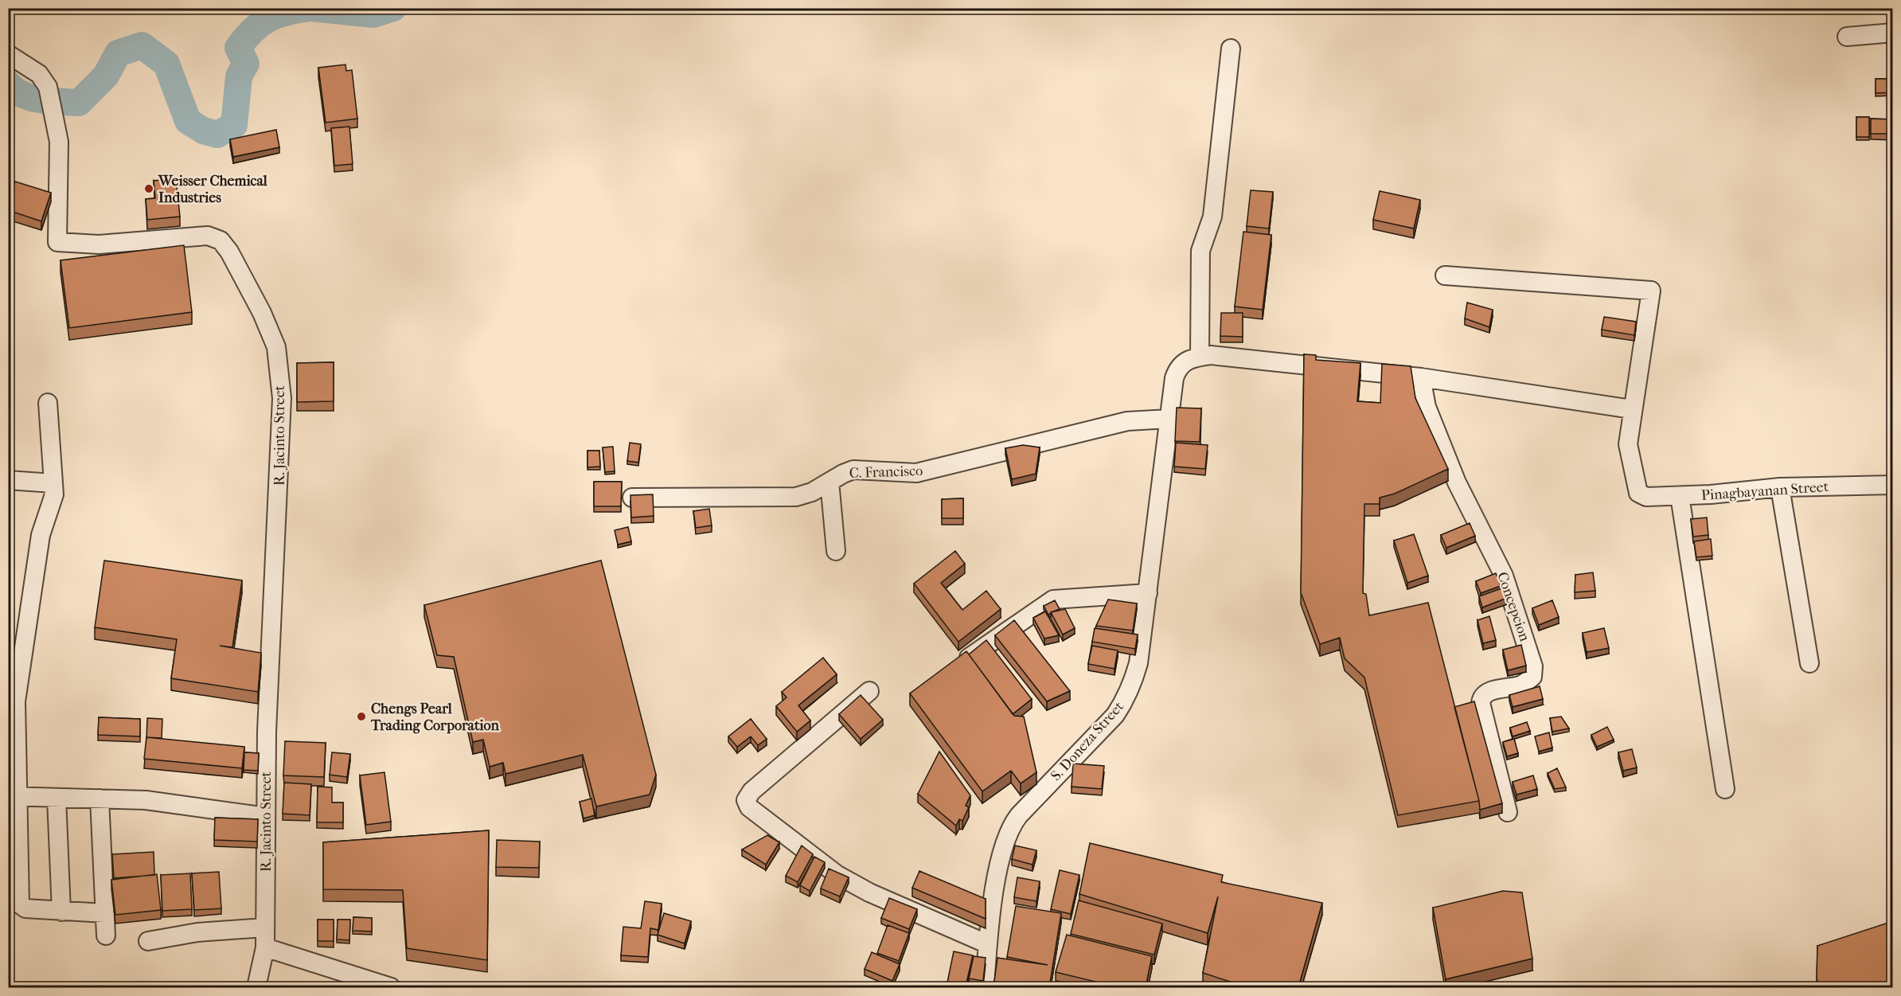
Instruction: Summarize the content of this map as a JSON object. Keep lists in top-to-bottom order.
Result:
{
  "streets": {
    "street": [
      "R. Jacinto Street",
      "C. Francisco",
      "Pinagbayanan Street",
      "Concepcion",
      "S. Doneza Street"
    ]
  },
  "crossings": [
    ["C. Francisco", "S. Doneza Street"]
  ],
  "places": ["Weisser Chemical Industries", "Chengs Pearl Trading Corporation"]
}
